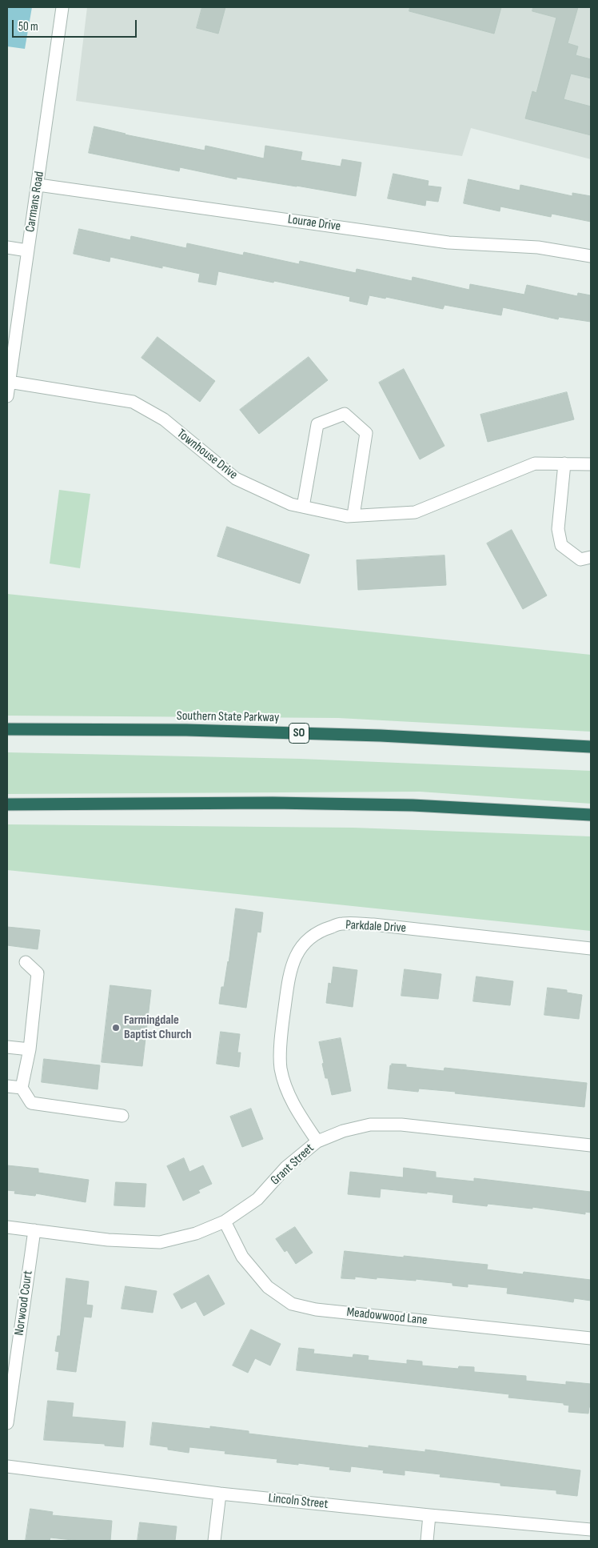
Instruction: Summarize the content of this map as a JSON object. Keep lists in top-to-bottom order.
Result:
{
  "streets": {
    "highway": ["Southern State Parkway", "SO"],
    "street": [
      "Carmans Road",
      "Lourae Drive",
      "Townhouse Drive",
      "Parkdale Drive",
      "Grant Street",
      "Norwood Court",
      "Meadowwood Lane",
      "Lincoln Street"
    ]
  },
  "crossings": [
    ["Carmans Road", "Lourae Drive"],
    ["Carmans Road", "Townhouse Drive"],
    ["Parkdale Drive", "Grant Street"],
    ["Grant Street", "Norwood Court"],
    ["Grant Street", "Meadowwood Lane"]
  ],
  "places": ["Farmingdale Baptist Church"],
  "scale_bar": "50 m"
}
